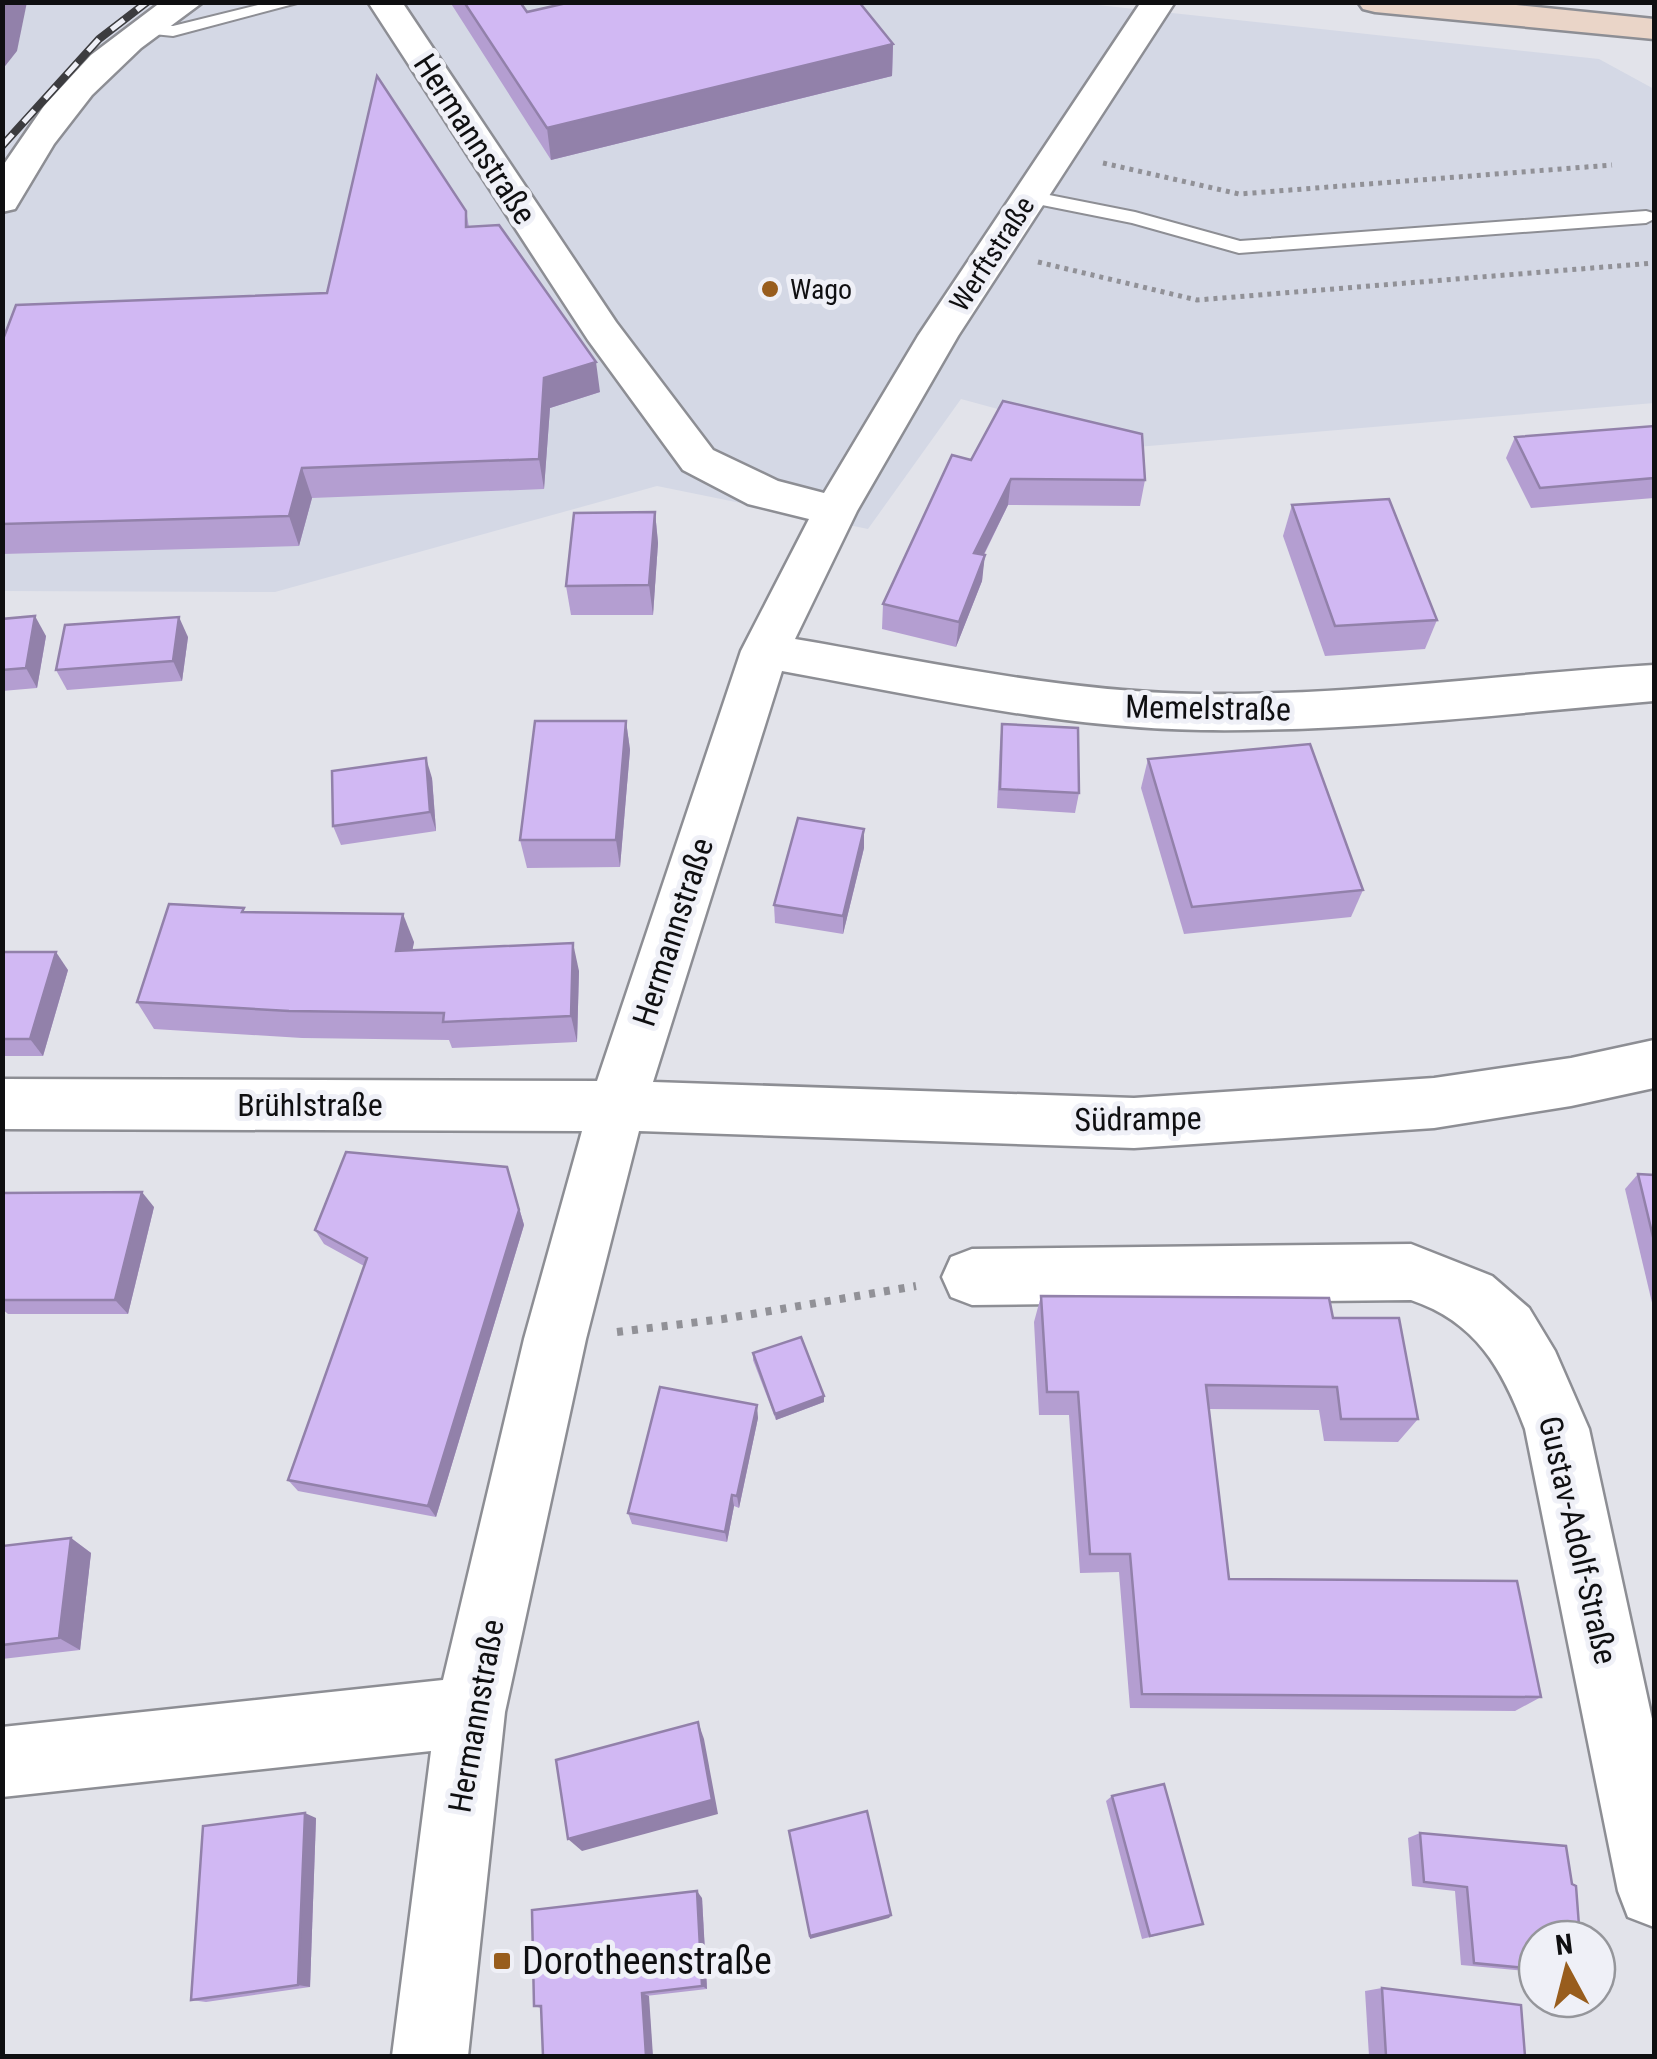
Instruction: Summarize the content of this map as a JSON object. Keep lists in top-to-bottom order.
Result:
{
  "streets": {
    "street": [
      "Hermannstraße",
      "Werftstraße",
      "Memelstraße",
      "Brühlstraße",
      "Südrampe",
      "Gustav-Adolf-Straße"
    ]
  },
  "crossings": [
    ["Hermannstraße", "Werftstraße"],
    ["Hermannstraße", "Memelstraße"],
    ["Hermannstraße", "Brühlstraße"],
    ["Hermannstraße", "Südrampe"],
    ["Brühlstraße", "Südrampe"]
  ],
  "places": {
    "other": ["Wago"],
    "transit": ["Dorotheenstraße"]
  },
  "north": "top"
}
